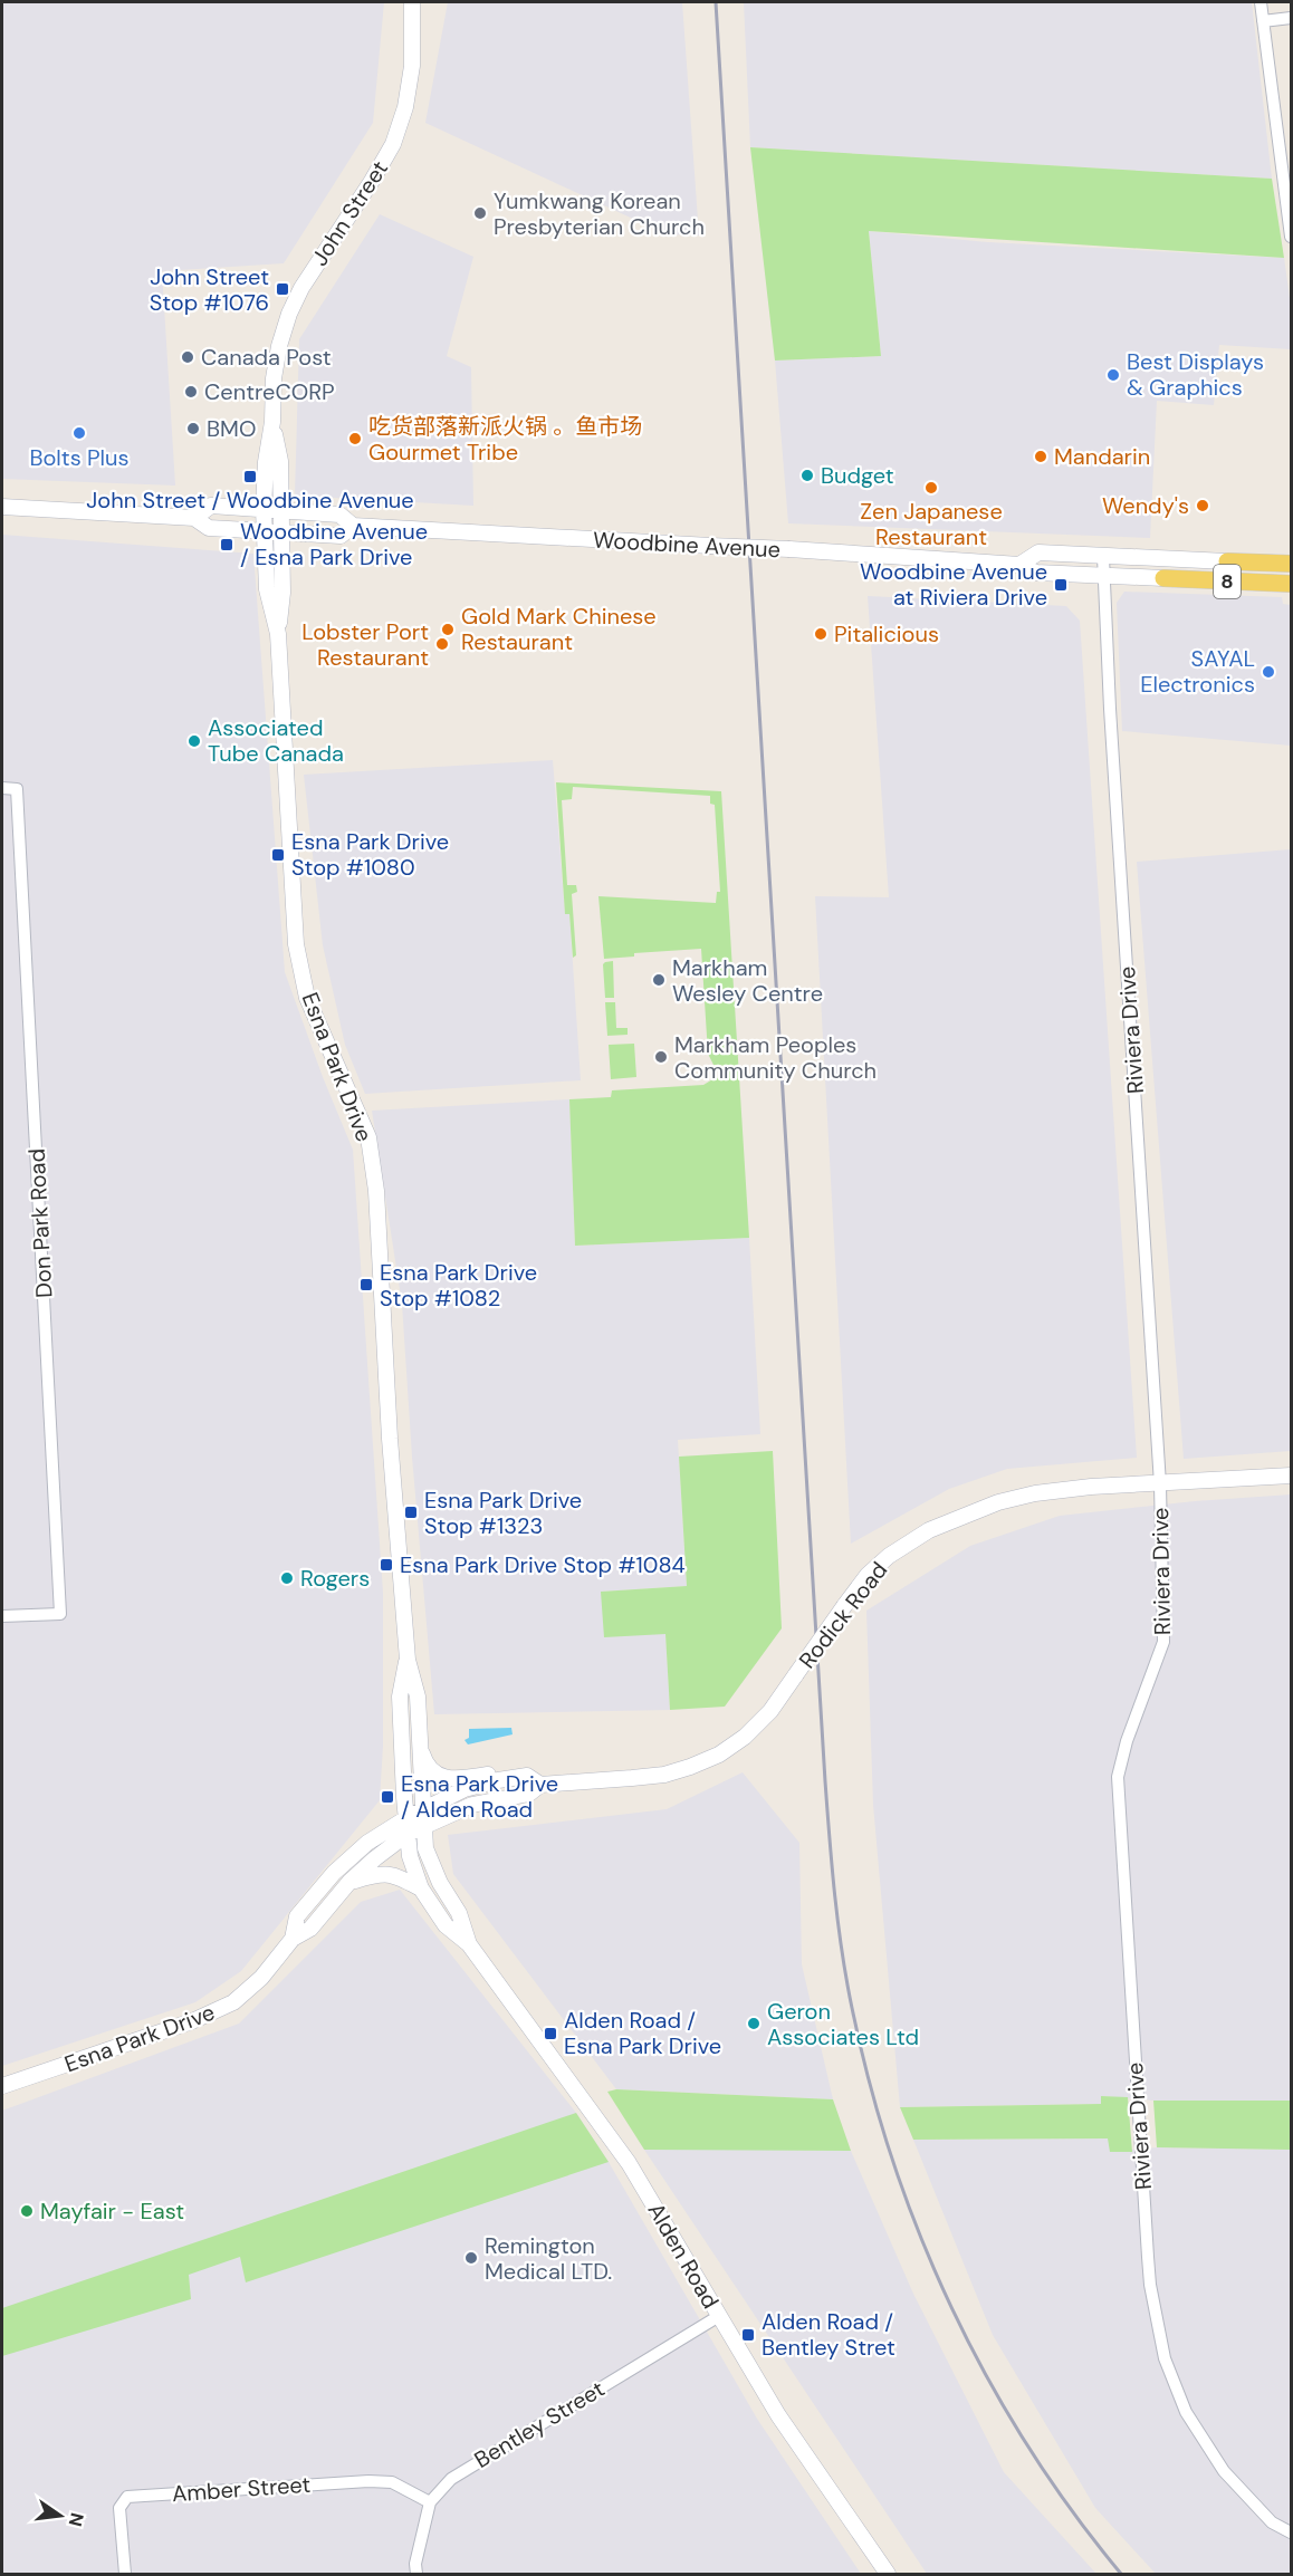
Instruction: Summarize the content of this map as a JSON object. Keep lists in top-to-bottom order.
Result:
{
  "streets": {
    "main road": [
      "John Street",
      "Woodbine Avenue",
      "8",
      "Esna Park Drive",
      "Rodick Road",
      "Alden Road"
    ],
    "street": [
      "Riviera Drive",
      "Don Park Road",
      "Bentley Street",
      "Amber Street"
    ]
  },
  "crossings": [
    ["John Street", "Woodbine Avenue"],
    ["John Street", "Esna Park Drive"],
    ["Woodbine Avenue", "Riviera Drive"],
    ["Woodbine Avenue", "Esna Park Drive"],
    ["Riviera Drive", "Rodick Road"],
    ["Esna Park Drive", "Rodick Road"],
    ["Esna Park Drive", "Alden Road"],
    ["Rodick Road", "Alden Road"],
    ["Alden Road", "Bentley Street"],
    ["Bentley Street", "Amber Street"]
  ],
  "places": {
    "other": [
      "Yumkwang Korean Presbyterian Church",
      "Canada Post",
      "Best Displays & Graphics",
      "CentreCORP",
      "BMO",
      "Bolts Plus",
      "吃货部落新派火锅 。鱼市场 Gourmet Tribe",
      "Mandarin",
      "Budget",
      "Zen Japanese Restaurant",
      "Wendy's",
      "Gold Mark Chinese Restaurant",
      "Pitalicious",
      "Lobster Port Restaurant",
      "SAYAL Electronics",
      "Associated Tube Canada",
      "Markham Wesley Centre",
      "Markham Peoples Community Church",
      "Rogers",
      "Geron Associates Ltd",
      "Mayfair - East",
      "Remington Medical LTD."
    ],
    "transit": [
      "John Street Stop #1076",
      "John Street / Woodbine Avenue",
      "Woodbine Avenue / Esna Park Drive",
      "Woodbine Avenue at Riviera Drive",
      "Esna Park Drive Stop #1080",
      "Esna Park Drive Stop #1082",
      "Esna Park Drive Stop #1323",
      "Esna Park Drive Stop #1084",
      "Esna Park Drive / Alden Road",
      "Alden Road / Esna Park Drive",
      "Alden Road / Bentley Stret"
    ]
  },
  "north": "right"
}
